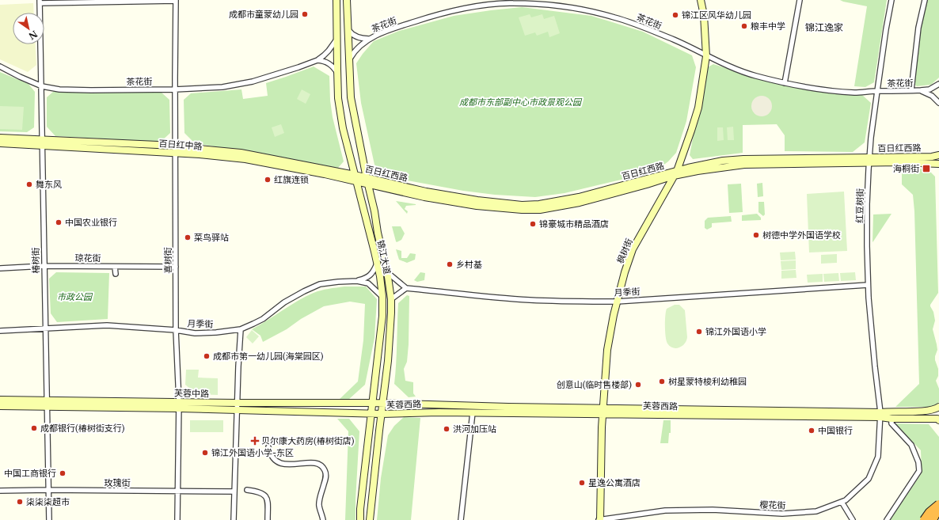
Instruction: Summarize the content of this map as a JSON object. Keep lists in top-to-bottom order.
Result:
{
  "streets": {
    "main road": [
      "百日红中路",
      "百日红西路",
      "枫树街",
      "锦江大道",
      "芙蓉中路",
      "芙蓉西路"
    ],
    "street": [
      "茶花街",
      "红豆树街",
      "琼花街",
      "椿树街",
      "喜树街",
      "月季街",
      "玫瑰街",
      "樱花街"
    ]
  },
  "crossings": [
    ["茶花街", "红豆树街"],
    ["茶花街", "枫树街"],
    ["茶花街", "锦江大道"],
    ["茶花街", "椿树街"],
    ["茶花街", "喜树街"],
    ["百日红中路", "百日红西路"],
    ["百日红中路", "锦江大道"],
    ["百日红中路", "椿树街"],
    ["百日红中路", "喜树街"],
    ["百日红西路", "红豆树街"],
    ["百日红西路", "枫树街"],
    ["百日红西路", "锦江大道"],
    ["红豆树街", "月季街"],
    ["红豆树街", "芙蓉西路"],
    ["红豆树街", "樱花街"],
    ["枫树街", "月季街"],
    ["枫树街", "芙蓉西路"],
    ["枫树街", "樱花街"],
    ["锦江大道", "月季街"],
    ["锦江大道", "芙蓉中路"],
    ["锦江大道", "芙蓉西路"],
    ["琼花街", "椿树街"],
    ["琼花街", "喜树街"],
    ["椿树街", "月季街"],
    ["椿树街", "芙蓉中路"],
    ["椿树街", "玫瑰街"],
    ["喜树街", "月季街"],
    ["喜树街", "芙蓉中路"],
    ["喜树街", "玫瑰街"],
    ["芙蓉中路", "芙蓉西路"],
    ["芙蓉西路", "樱花街"]
  ],
  "districts": ["锦江逸家"],
  "parks": ["成都市东部副中心市政景观公园", "市政公园"],
  "places": {
    "other": [
      "成都市童蒙幼儿园",
      "锦江区风华幼儿园",
      "粮丰中学",
      "红旗连锁",
      "舞东风",
      "中国农业银行",
      "锦豪城市精品酒店",
      "树德中学外国语学校",
      "菜鸟驿站",
      "乡村基",
      "锦江外国语小学",
      "成都市第一幼儿园(海棠园区)",
      "树星蒙特梭利幼稚园",
      "创意山(临时售楼部)",
      "成都银行(椿树街支行)",
      "洪河加压站",
      "中国银行",
      "锦江外国语小学-东区",
      "中国工商银行",
      "星逸公寓酒店",
      "柒柒柒超市"
    ],
    "transit": ["海桐街"],
    "health": ["贝尔康大药房(椿树街店)"]
  },
  "north": "bottom right"
}
